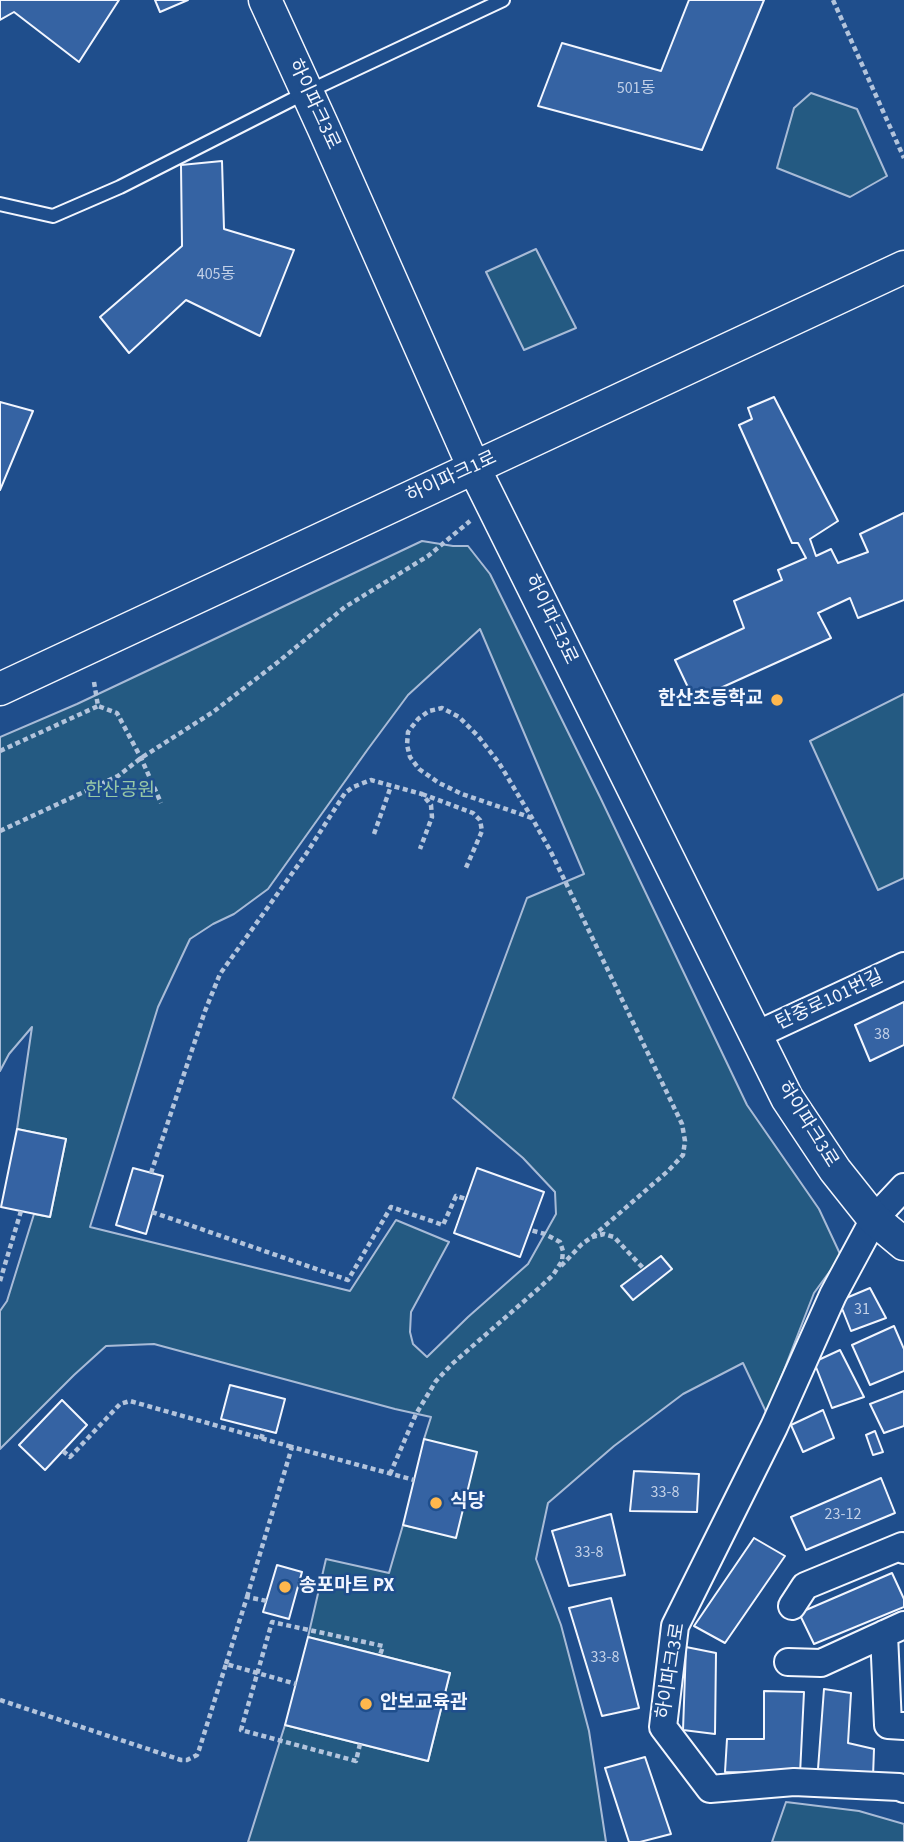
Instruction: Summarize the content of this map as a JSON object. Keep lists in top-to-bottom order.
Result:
{
  "streets": {
    "street": ["하이파크3로", "하이파크1로", "탄중로101번길"]
  },
  "crossings": [
    ["하이파크3로", "하이파크1로"],
    ["하이파크3로", "탄중로101번길"]
  ],
  "parks": ["한산공원"],
  "places": [
    "한산초등학교",
    "식당",
    "송포마트 PX",
    "안보교육관"
  ],
  "house_numbers": [
    "501동",
    "405동",
    "38",
    "31",
    "33-8",
    "23-12",
    "33-8",
    "33-8"
  ]
}
